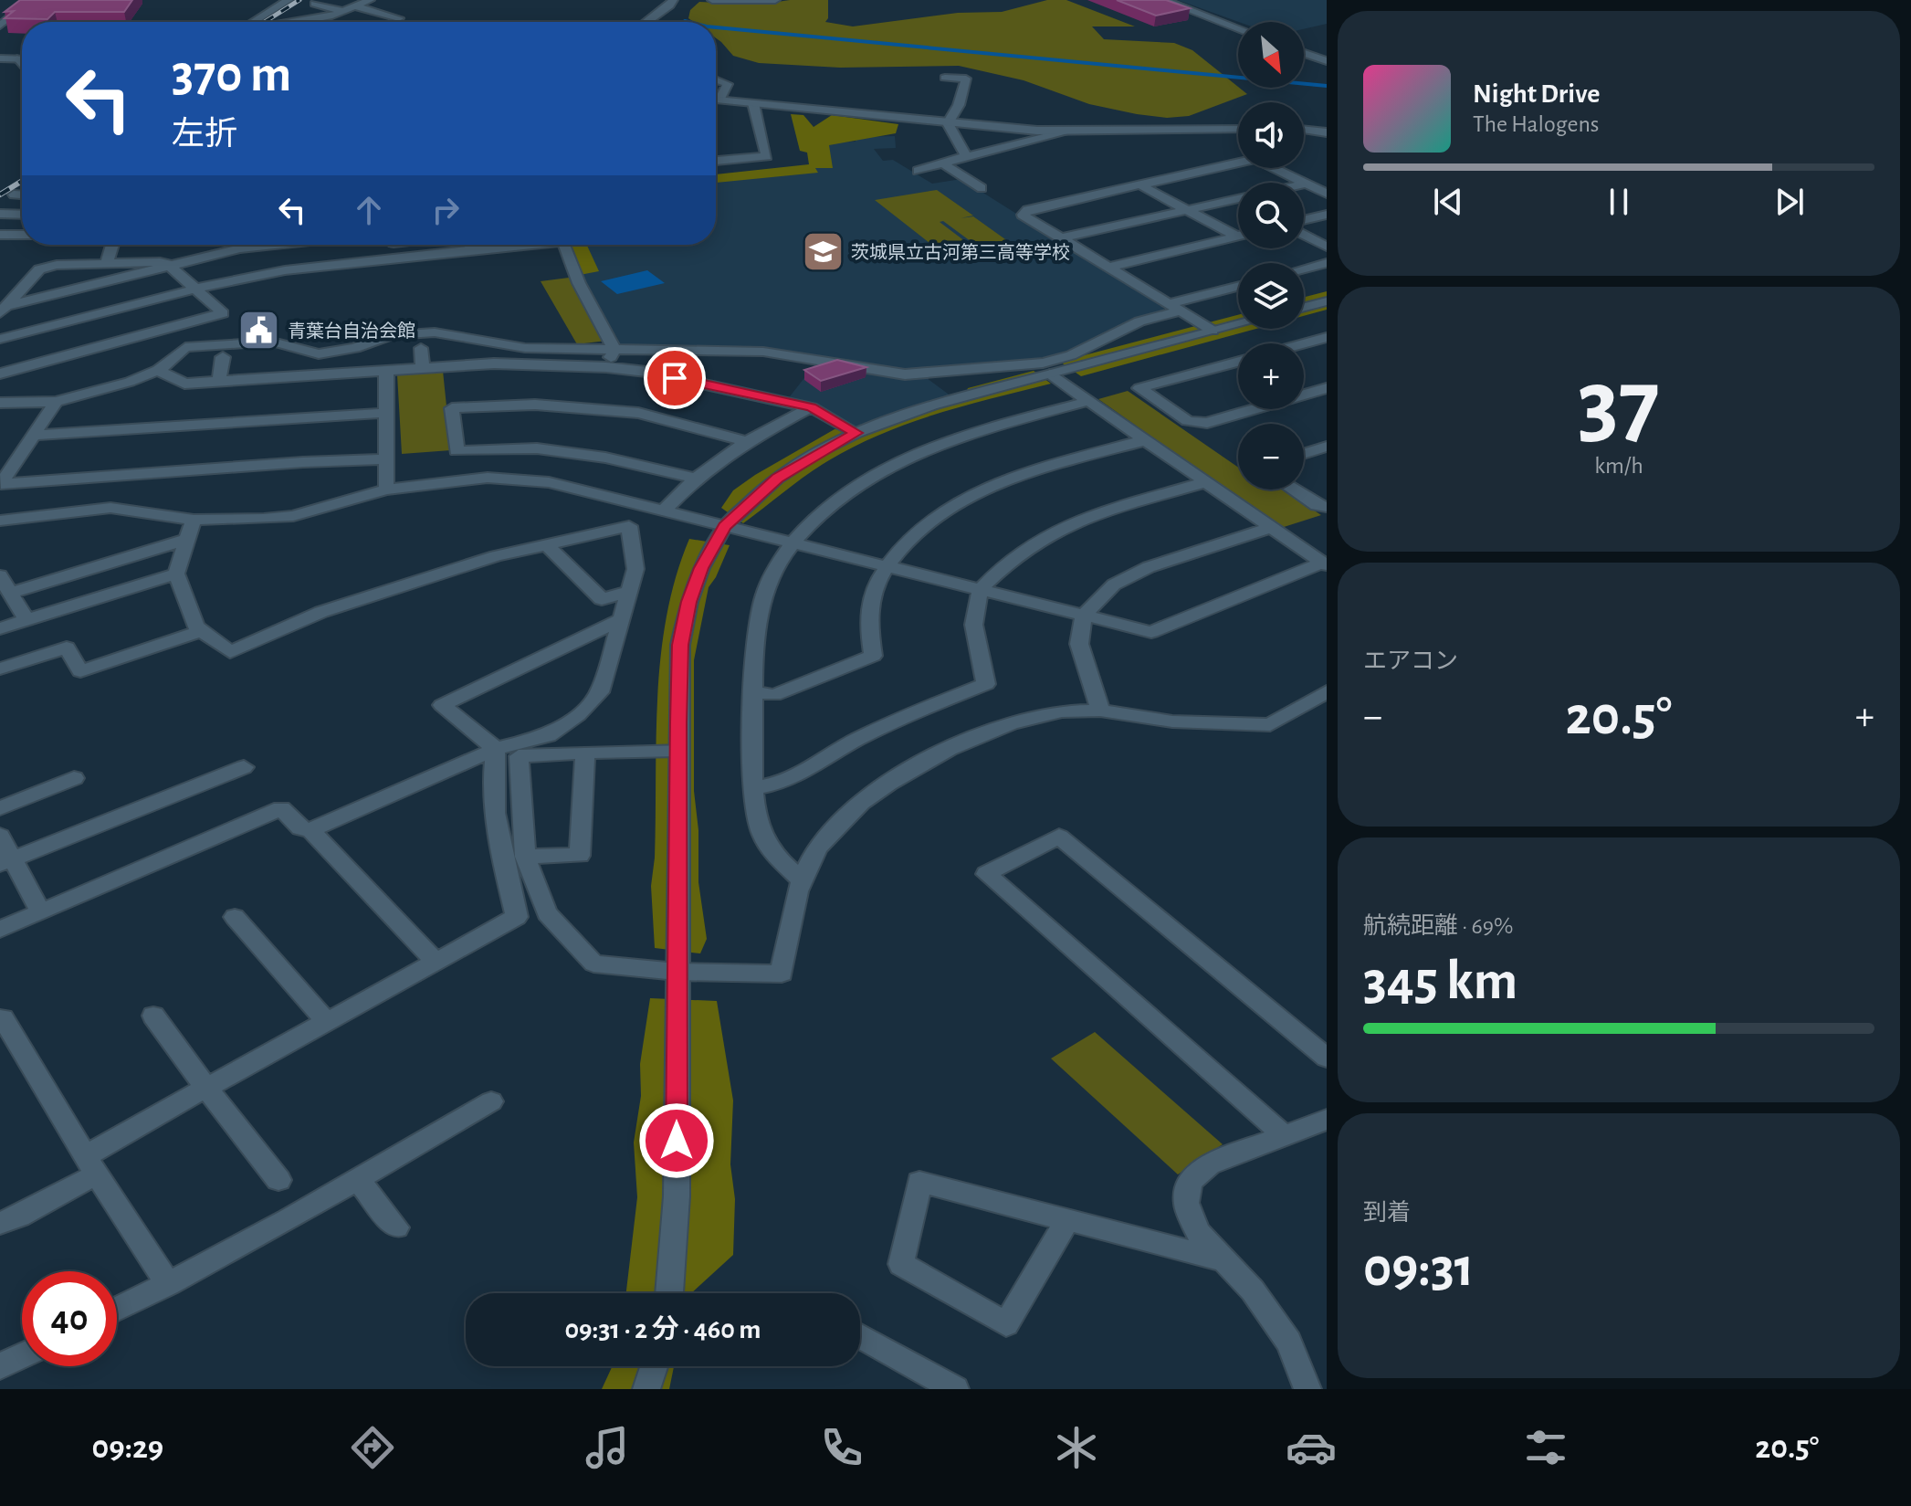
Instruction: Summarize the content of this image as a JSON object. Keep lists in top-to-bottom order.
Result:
{
  "places": {
    "school or university": ["茨城県立古河第三高等学校"],
    "public building": ["青葉台自治会館"]
  },
  "north": "bottom right",
  "page": {
    "map_buttons": ["+", "−"],
    "turn": ["370 m", "左折"],
    "song": ["Night Drive", "The Halogens"],
    "tile": [
      ["37", "km/h"],
      "エアコン",
      ["航続距離 · 69%", "345 km"],
      ["到着", "09:31"]
    ],
    "heat": ["−", "20.5°", "+"],
    "limit": "40",
    "trip": "09:31 · 2 分 · 460 m",
    "tabs": ["09:29", "20.5°"]
  }
}
